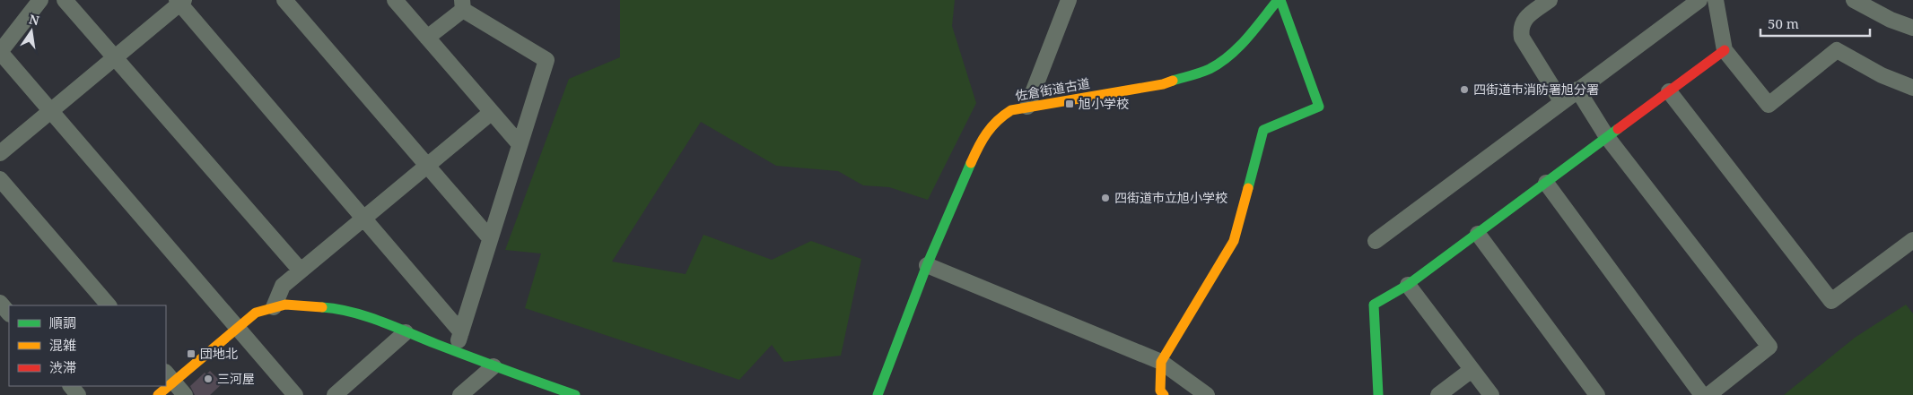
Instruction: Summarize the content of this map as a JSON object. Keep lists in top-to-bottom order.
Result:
{
  "streets": {
    "street": ["佐倉街道古道"]
  },
  "places": {
    "other": ["四街道市消防署旭分署", "四街道市立旭小学校", "三河屋"],
    "transit": ["旭小学校", "団地北"]
  },
  "legend": ["順調", "混雑", "渋滞"],
  "scale_bar": "50 m",
  "north": "top"
}
